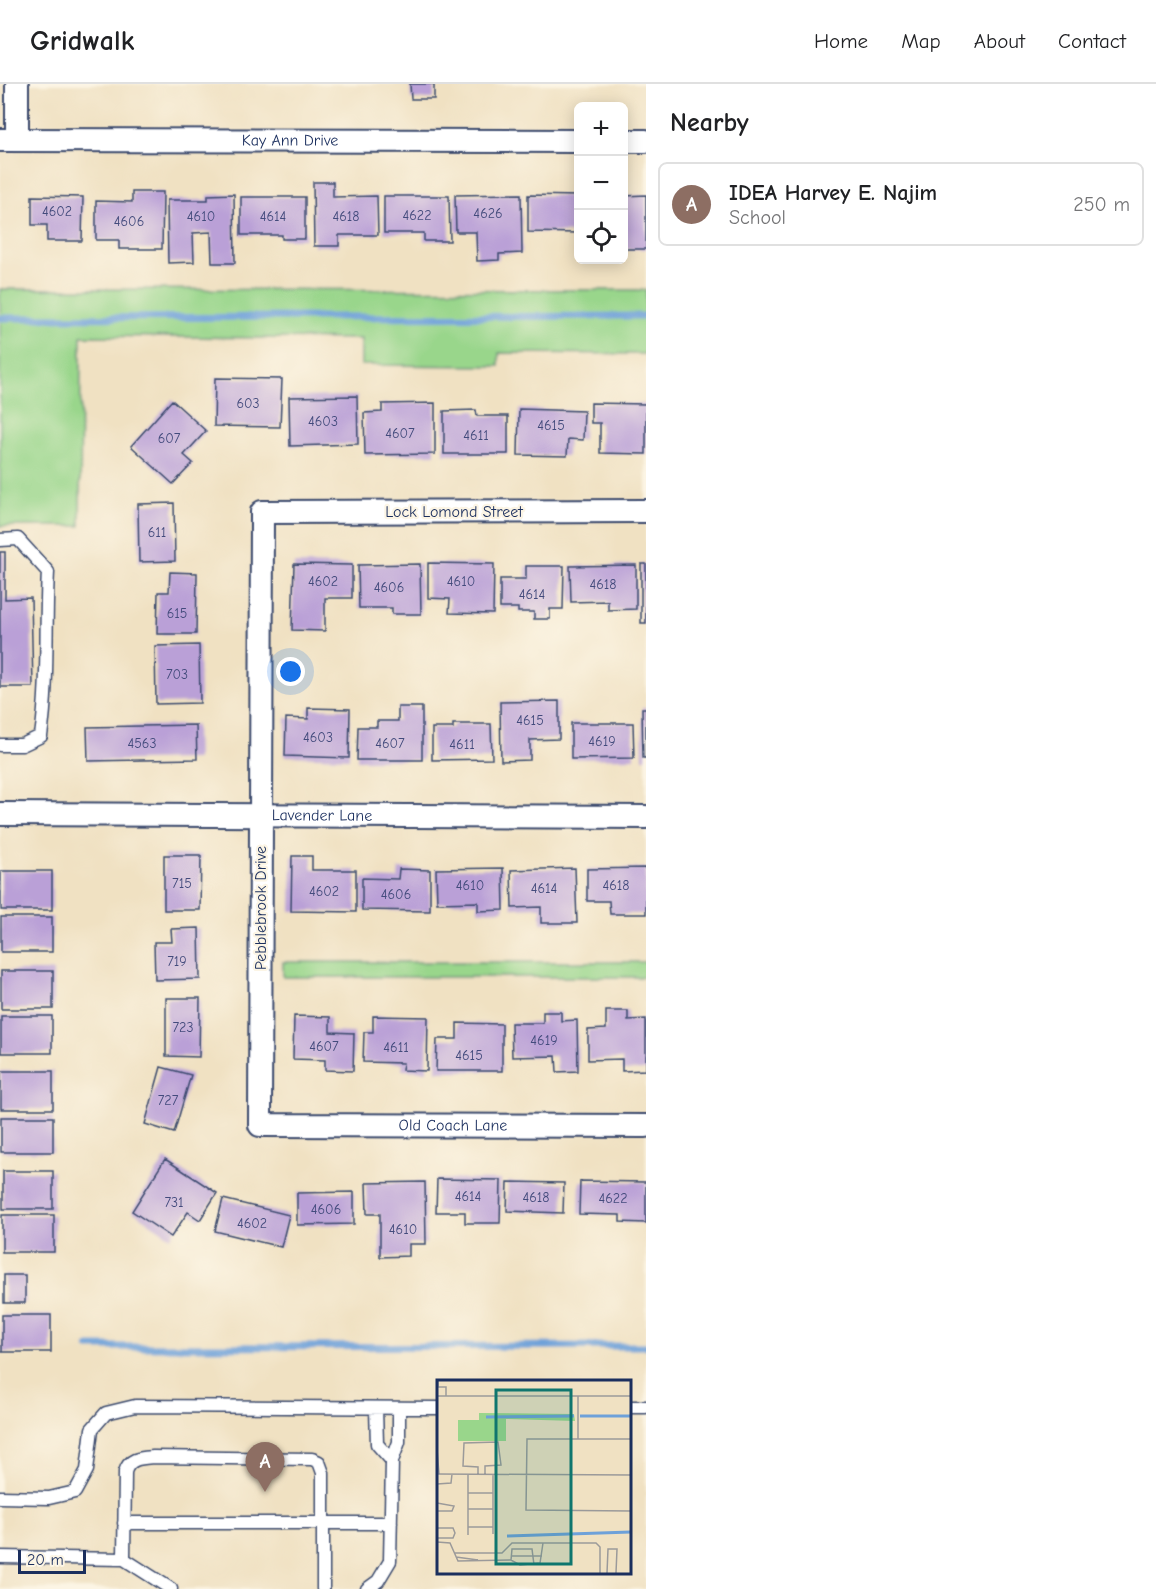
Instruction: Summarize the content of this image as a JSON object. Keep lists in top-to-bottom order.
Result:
{
  "streets": {
    "street": [
      "Kay Ann Drive",
      "Lock Lomond Street",
      "Lavender Lane",
      "Pebblebrook Drive",
      "Old Coach Lane"
    ]
  },
  "crossings": [
    ["Lock Lomond Street", "Pebblebrook Drive"],
    ["Lavender Lane", "Pebblebrook Drive"],
    ["Pebblebrook Drive", "Old Coach Lane"]
  ],
  "house_numbers": [
    "4602",
    "4626",
    "4622",
    "4610",
    "4614",
    "4618",
    "4606",
    "603",
    "4603",
    "4615",
    "4607",
    "4611",
    "607",
    "611",
    "4602",
    "4610",
    "4618",
    "4606",
    "4614",
    "615",
    "703",
    "4615",
    "4603",
    "4619",
    "4563",
    "4607",
    "4611",
    "715",
    "4610",
    "4618",
    "4614",
    "4602",
    "4606",
    "719",
    "723",
    "4619",
    "4607",
    "4611",
    "4615",
    "727",
    "4614",
    "4618",
    "4622",
    "731",
    "4606",
    "4602",
    "4610"
  ],
  "scale_bar": "20 m",
  "page": {
    "header": "Gridwalk",
    "nav": [
      "Home",
      "Map",
      "About",
      "Contact"
    ],
    "heading": "Nearby",
    "map_buttons": ["+", "−"],
    "list": [
      {
        "mark": "A",
        "name": "IDEA Harvey E. Najim",
        "note": "School",
        "value": "250 m"
      }
    ],
    "pins": "A",
    "scale": "20 m"
  }
}
